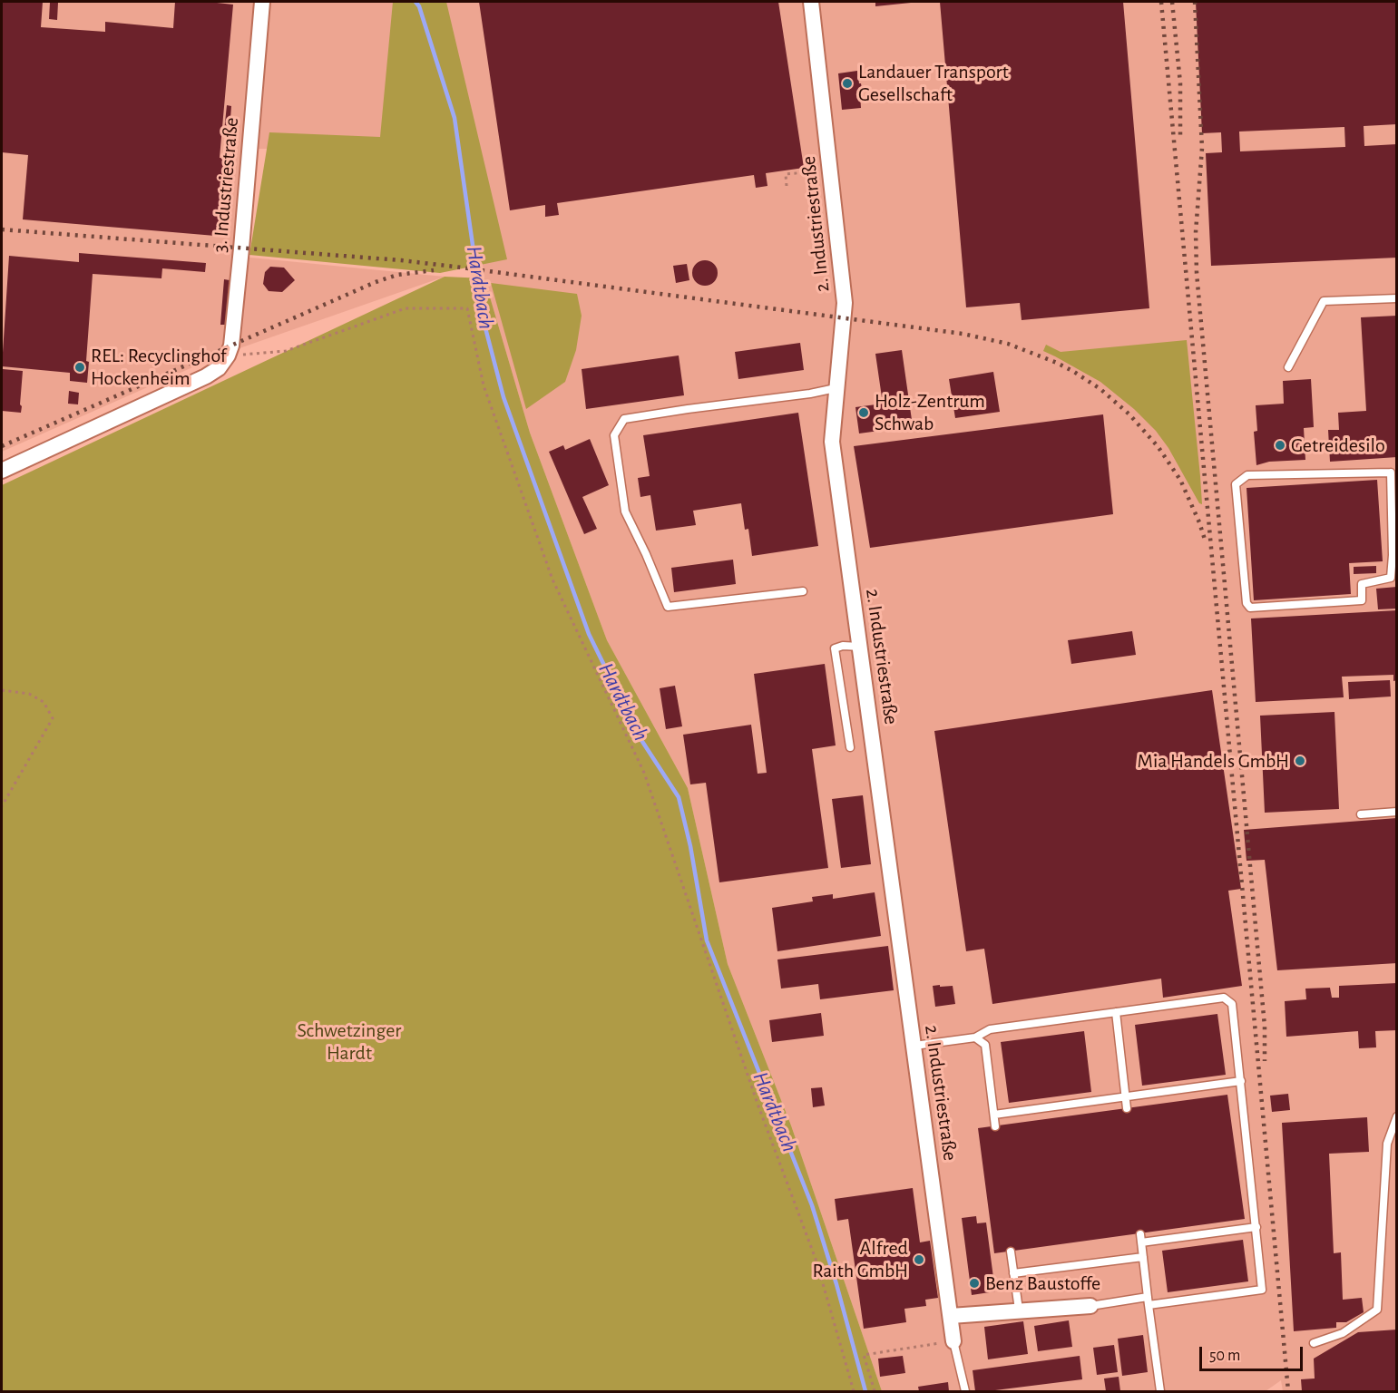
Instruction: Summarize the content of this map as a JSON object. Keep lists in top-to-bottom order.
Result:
{
  "streets": {
    "street": ["3. Industriestraße", "2. Industriestraße"]
  },
  "water": ["Hardtbach"],
  "parks": ["Schwetzinger Hardt"],
  "places": [
    "Landauer Transport Gesellschaft",
    "REL: Recyclinghof Hockenheim",
    "Holz-Zentrum Schwab",
    "Getreidesilo",
    "Mia Handels GmbH",
    "Alfred Raith GmbH",
    "Benz Baustoffe"
  ],
  "scale_bar": "50 m"
}
